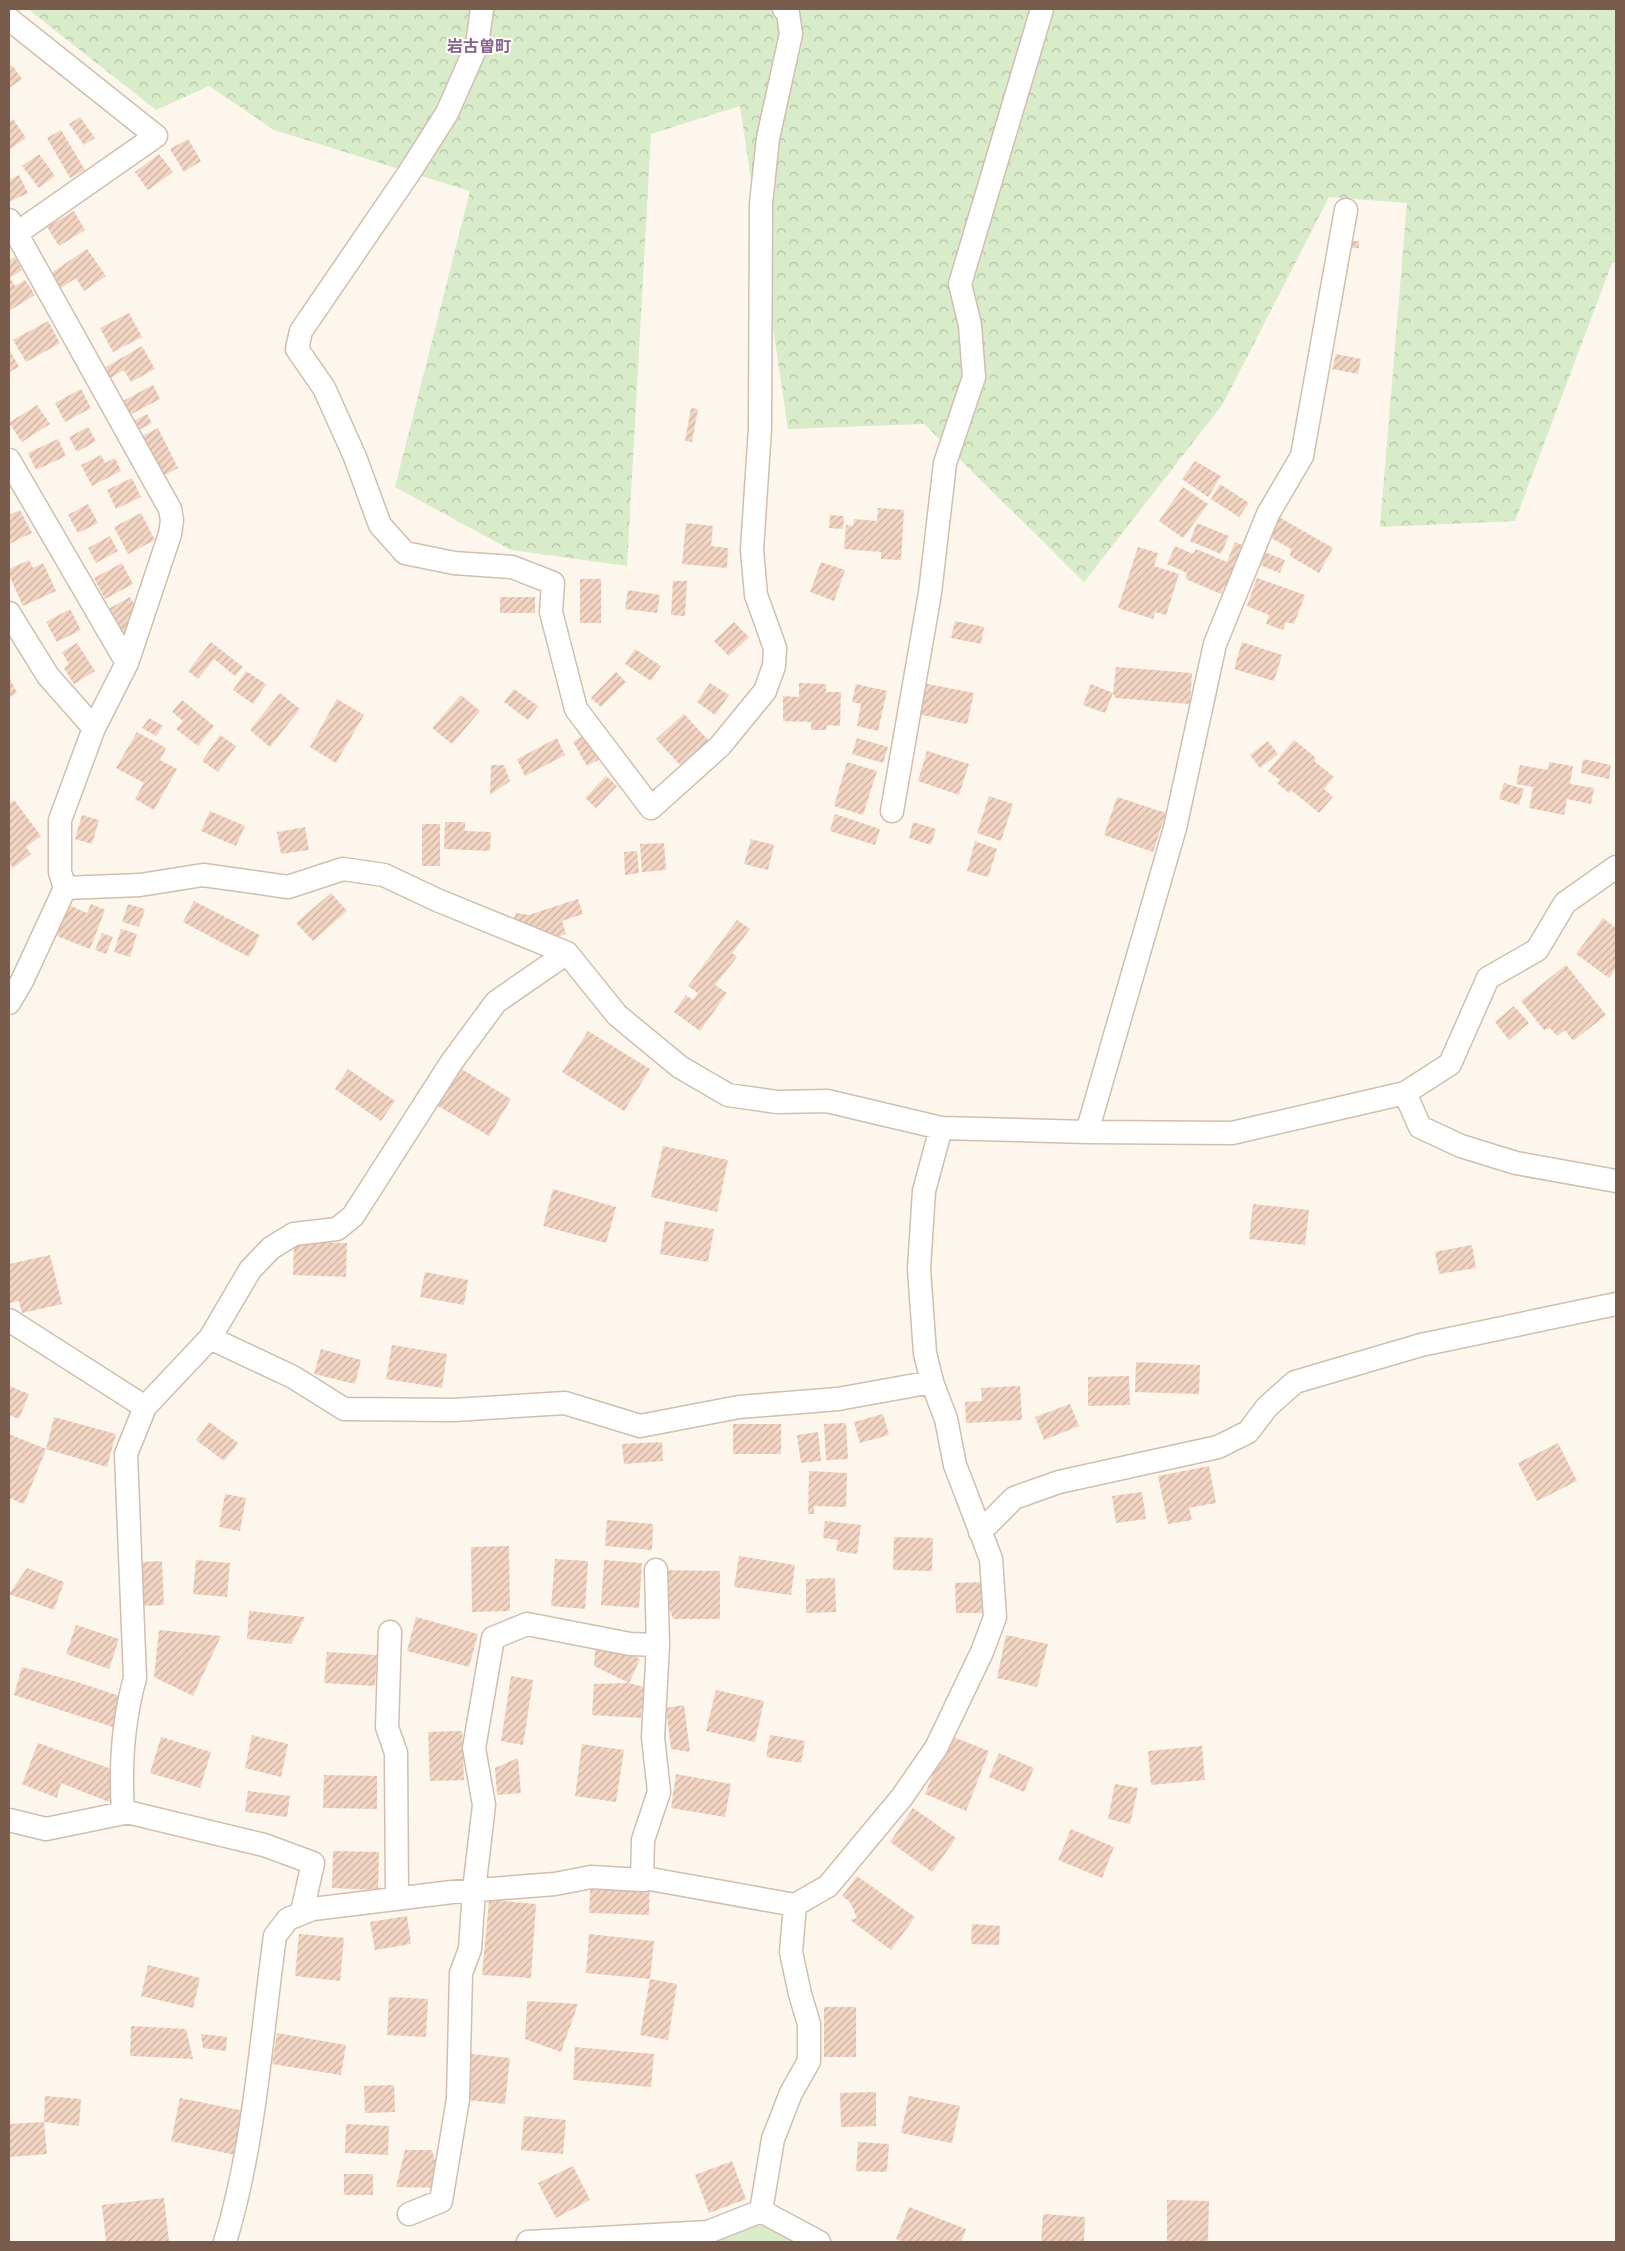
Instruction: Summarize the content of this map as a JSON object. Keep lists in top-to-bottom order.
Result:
{
  "districts": ["岩古曽町"]
}
